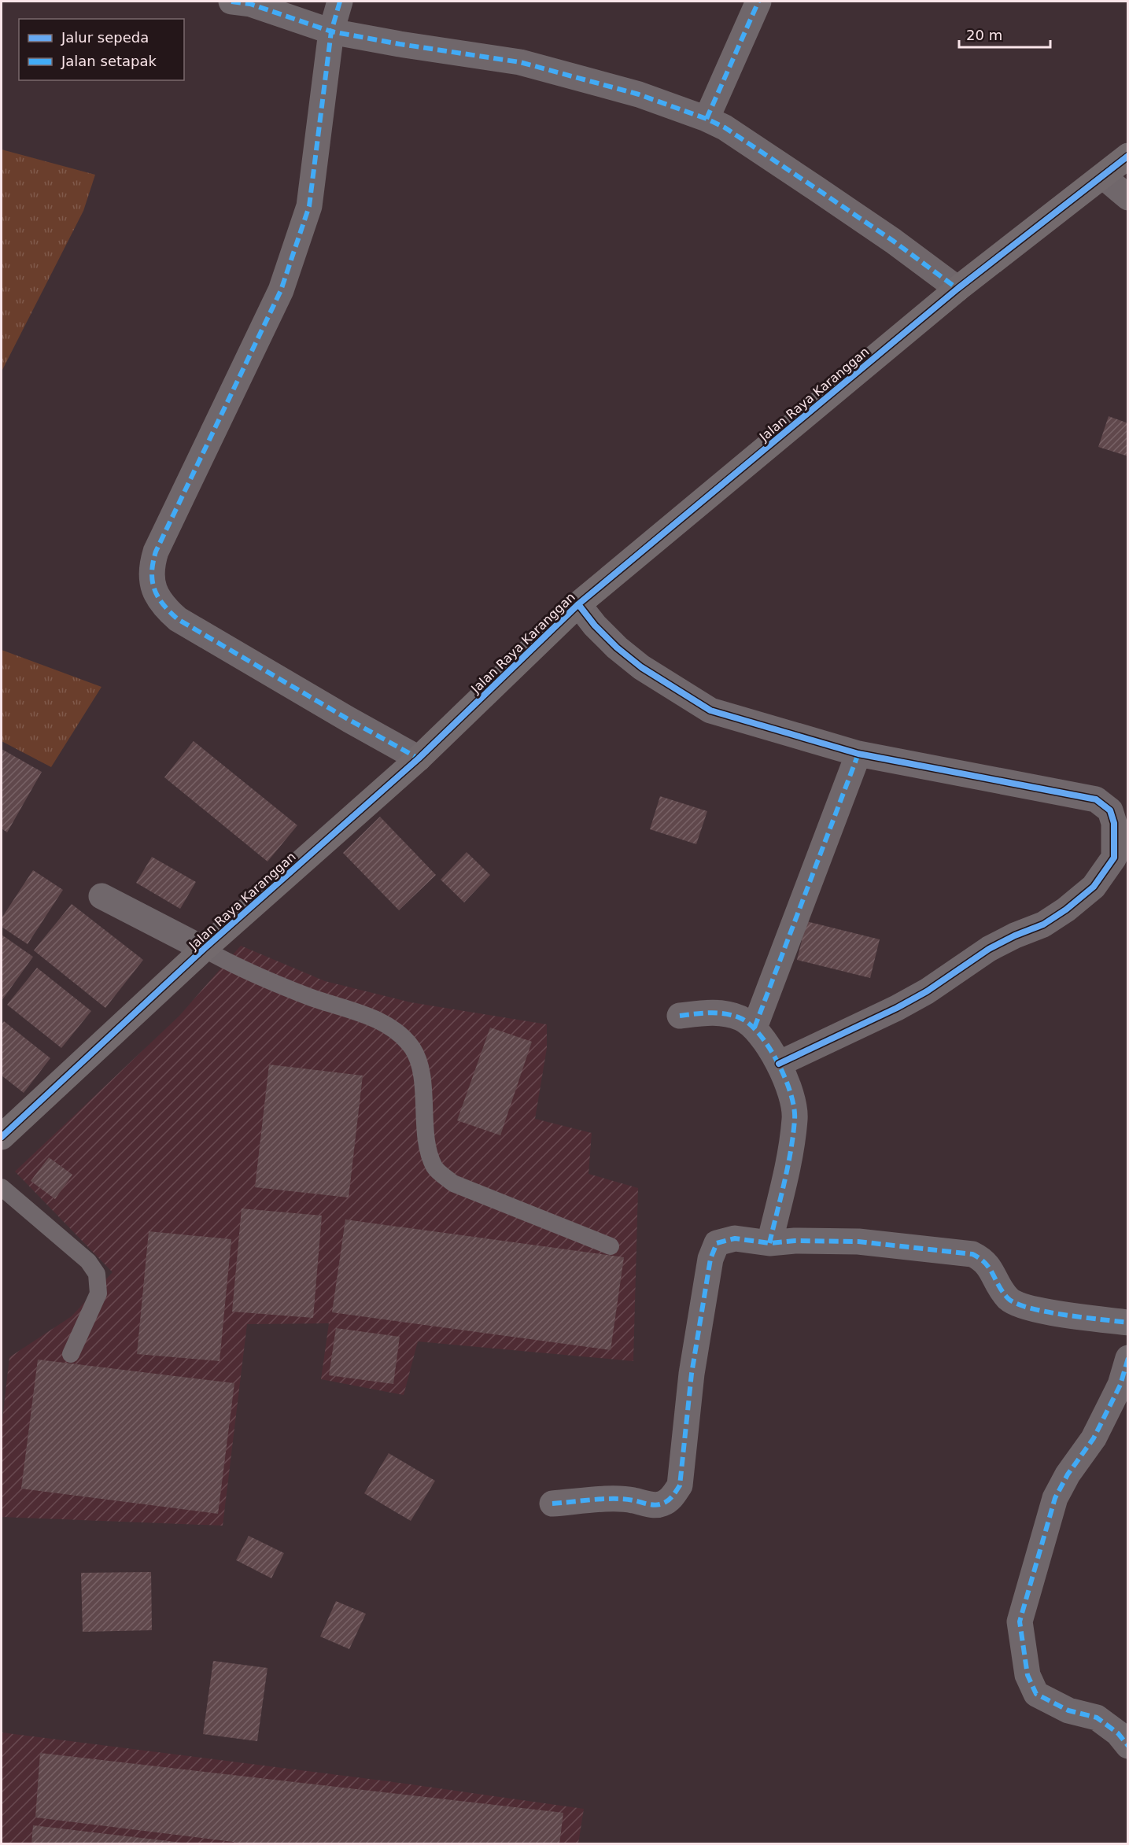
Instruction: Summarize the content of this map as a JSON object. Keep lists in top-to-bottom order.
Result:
{
  "streets": {
    "street": ["Jalan Raya Karanggan"]
  },
  "legend": ["Jalur sepeda", "Jalan setapak"],
  "scale_bar": "20 m"
}
